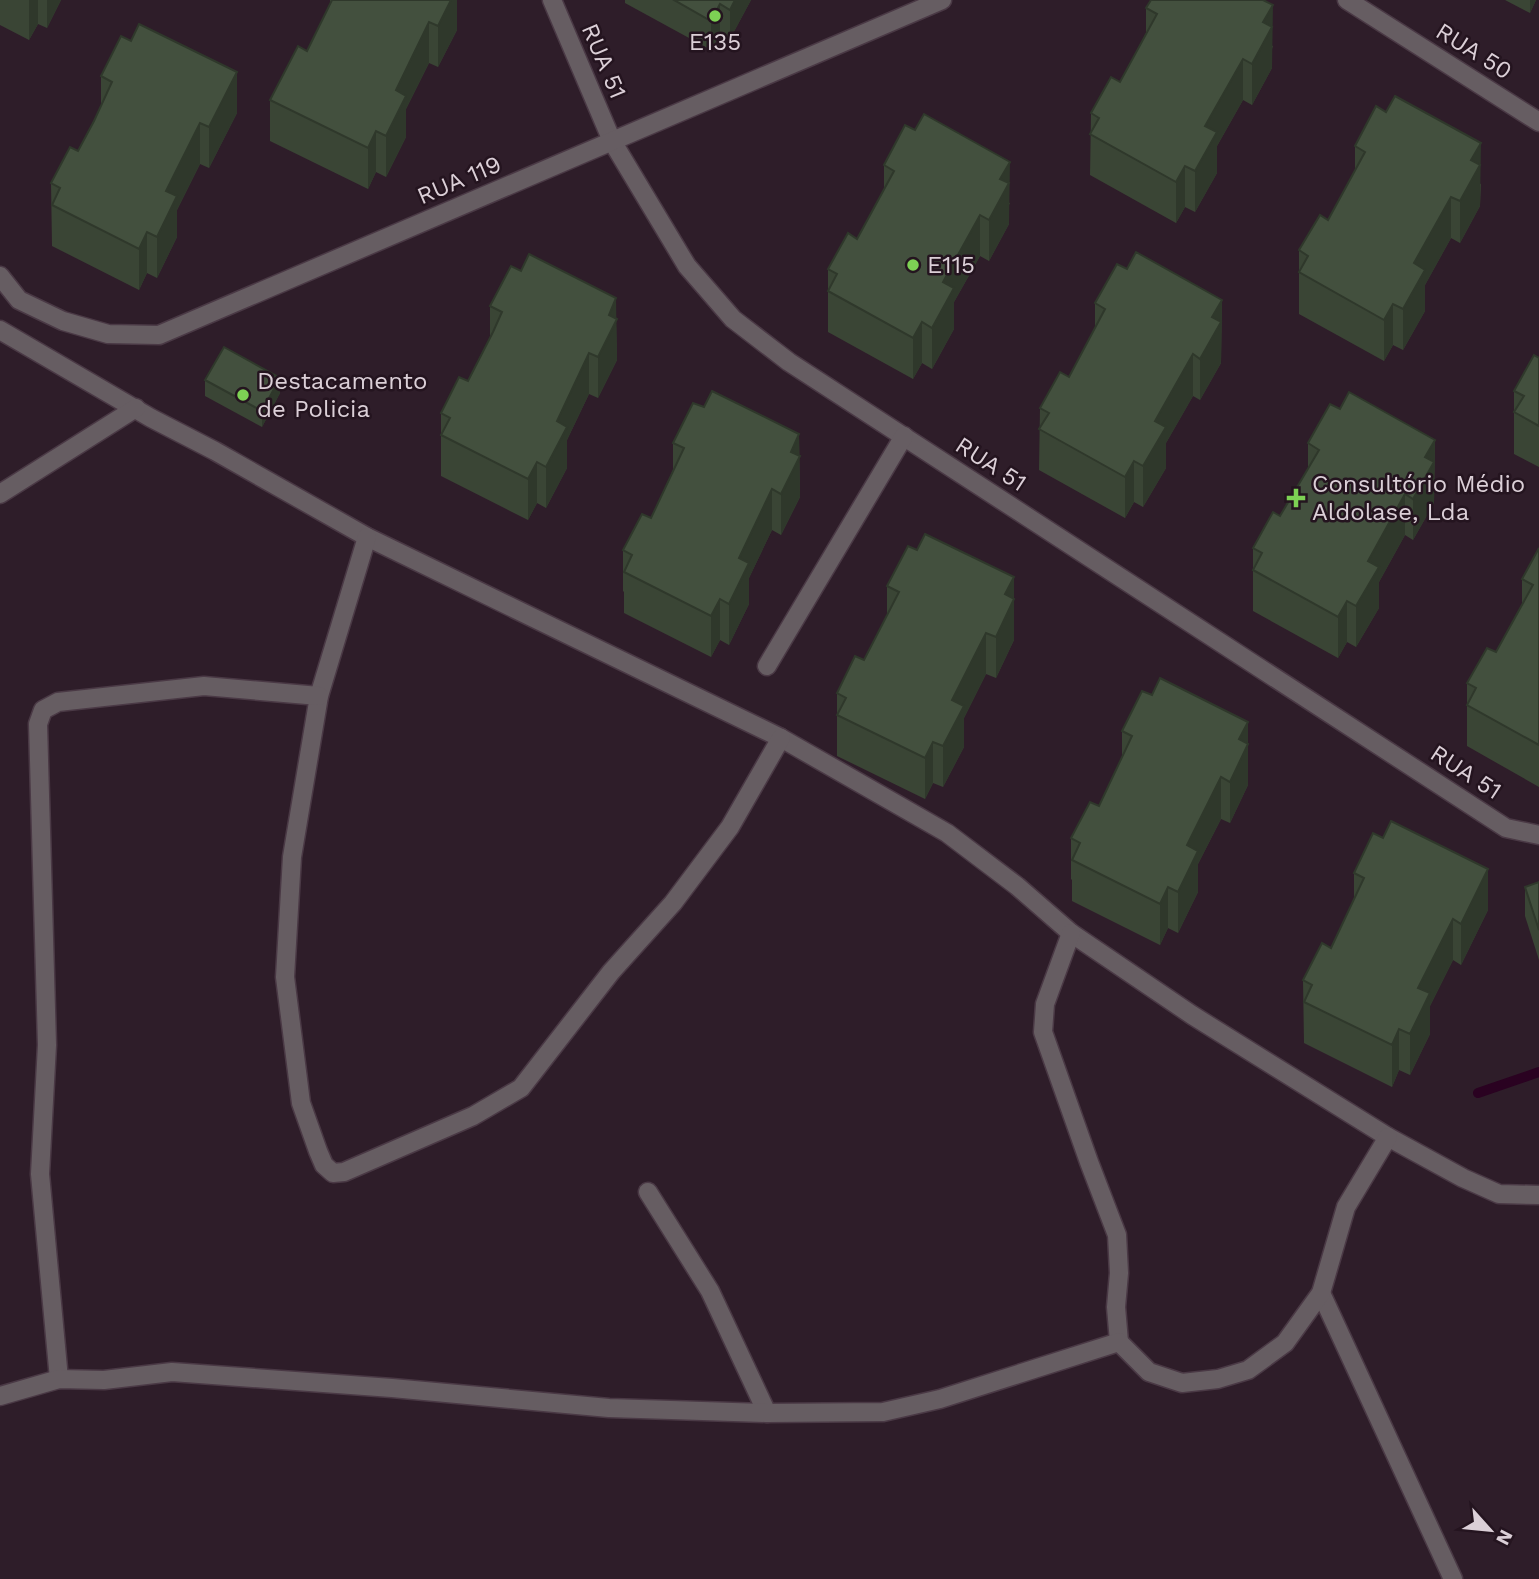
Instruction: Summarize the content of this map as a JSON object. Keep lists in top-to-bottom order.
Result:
{
  "streets": {
    "street": ["RUA 50", "RUA 51", "RUA 119"]
  },
  "crossings": [
    ["RUA 51", "RUA 119"]
  ],
  "places": {
    "other": ["E135", "E115", "Destacamento de Policia"],
    "health": ["Consultório Médio Aldolase, Lda"]
  },
  "north": "bottom right"
}
